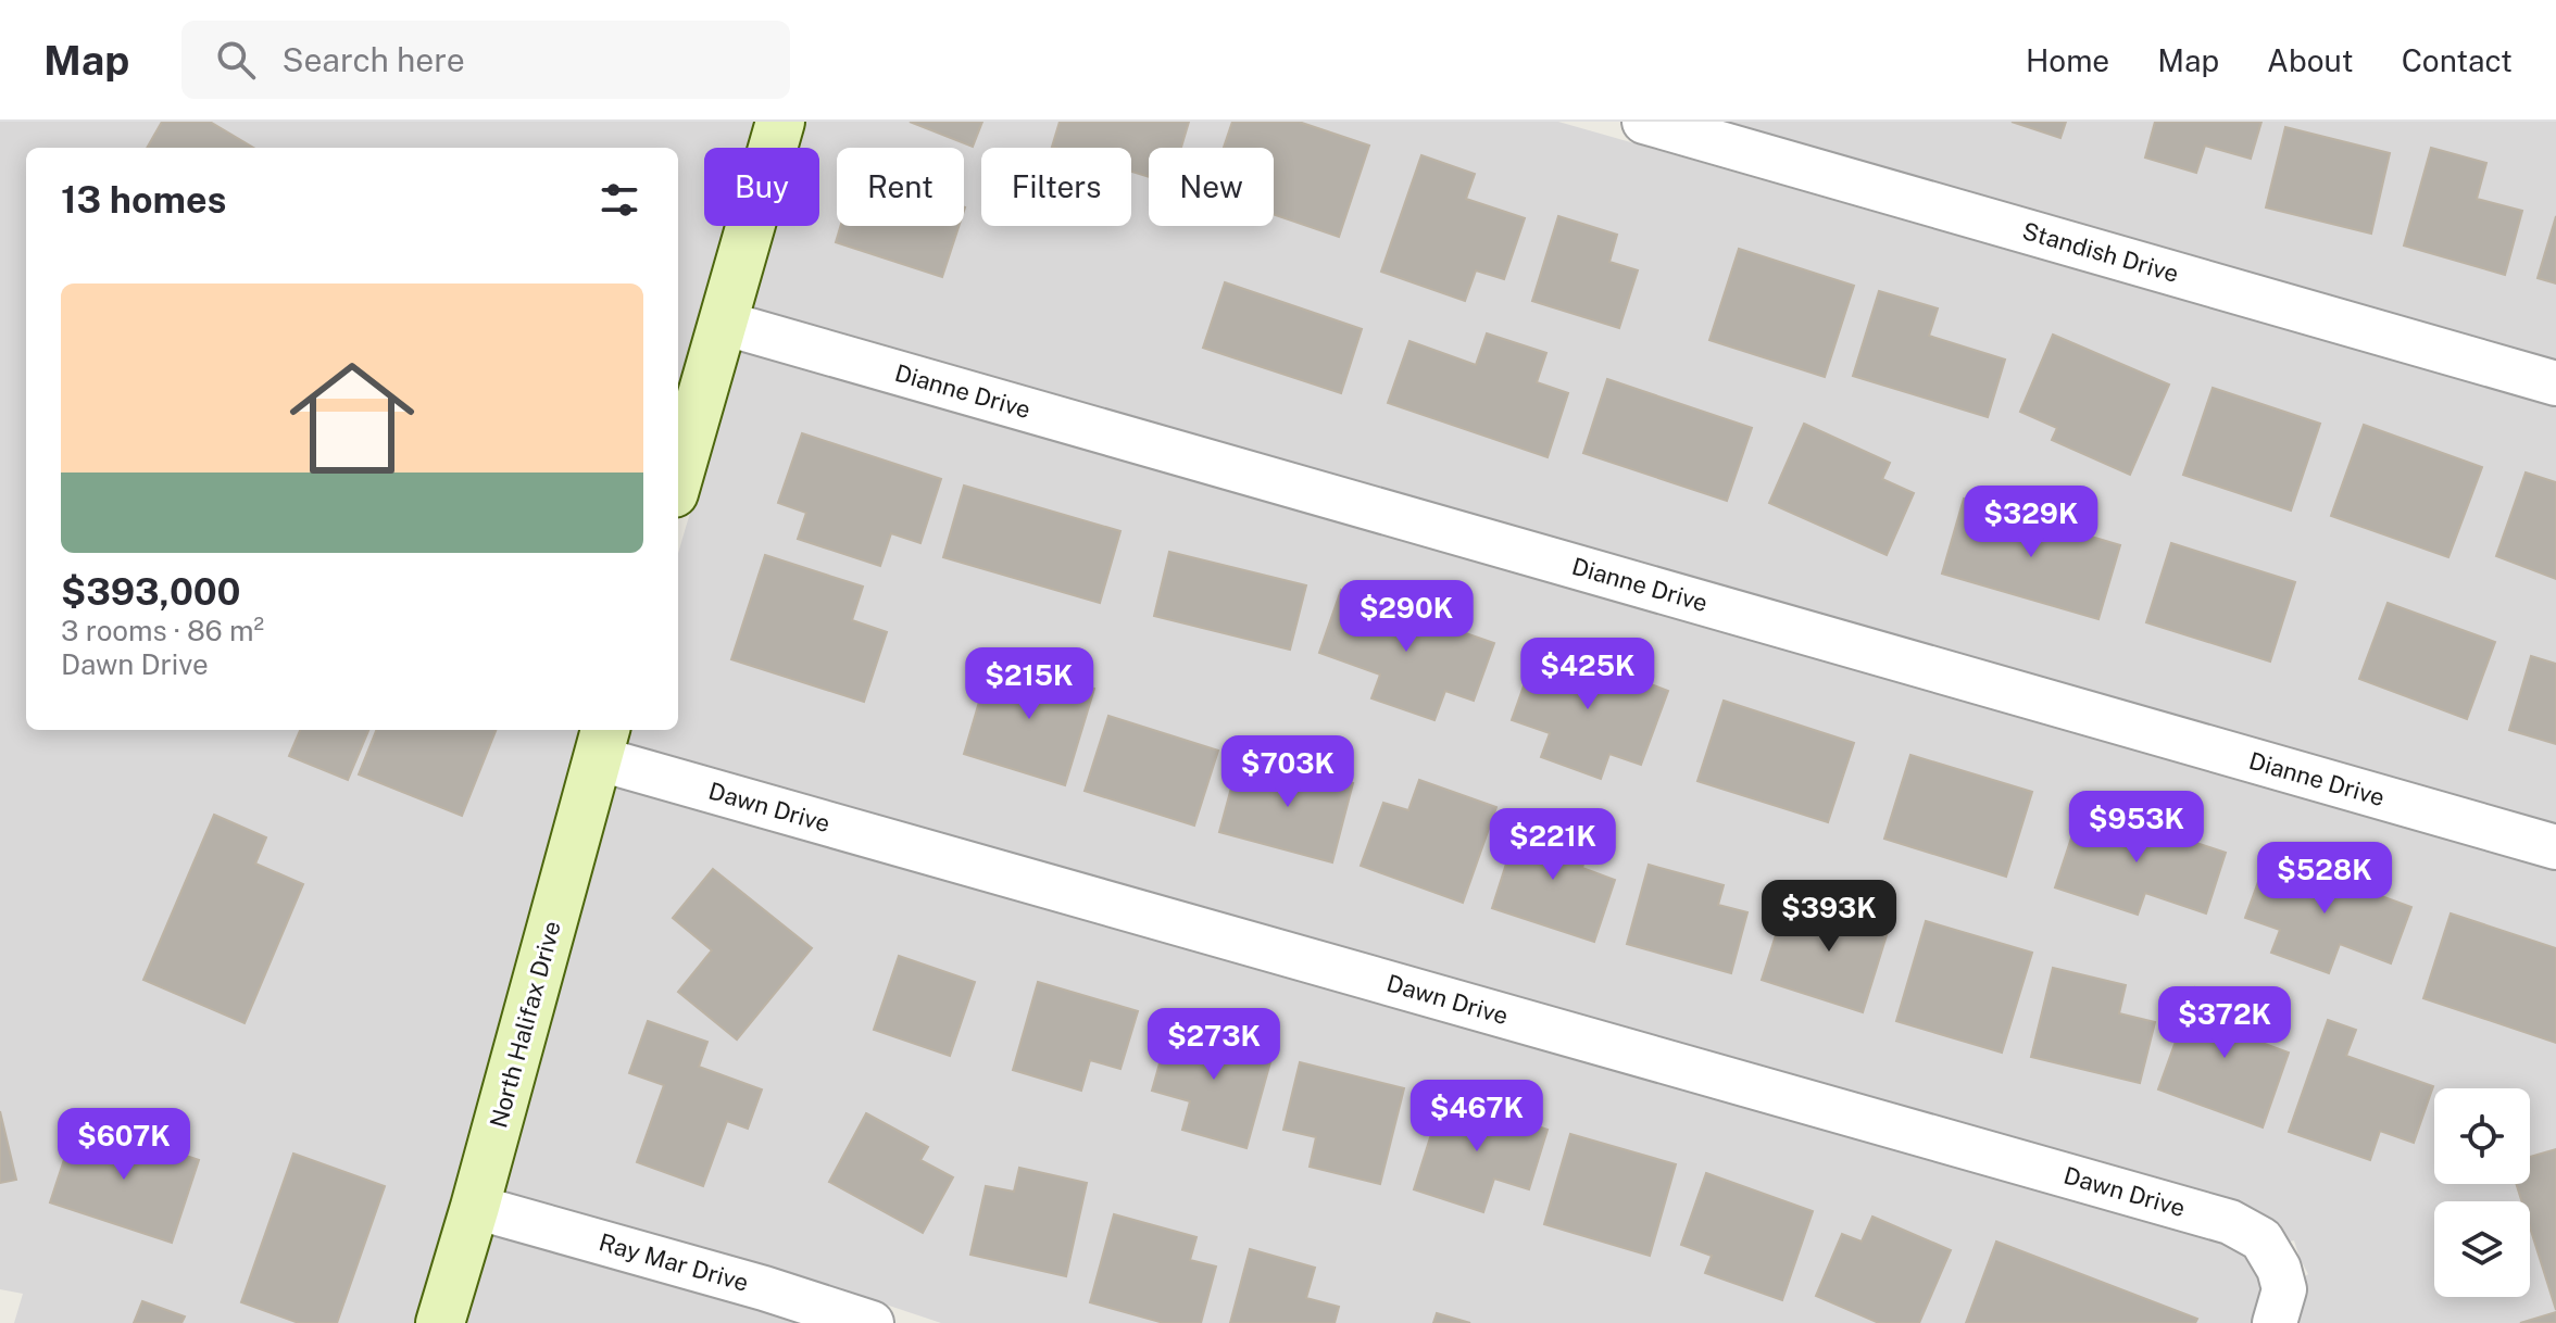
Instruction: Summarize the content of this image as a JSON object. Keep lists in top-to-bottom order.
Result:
{
  "streets": {
    "street": [
      "Standish Drive",
      "Dianne Drive",
      "Dawn Drive",
      "North Halifax Drive",
      "Ray Mar Drive"
    ]
  },
  "crossings": [
    ["Dawn Drive", "North Halifax Drive"],
    ["North Halifax Drive", "Ray Mar Drive"]
  ],
  "page": {
    "header": "Map",
    "search": "Search here",
    "nav": [
      "Home",
      "Map",
      "About",
      "Contact"
    ],
    "chip": [
      "Buy",
      "Rent",
      "Filters",
      "New"
    ],
    "heading": "13 homes",
    "list": [
      {
        "name": "$393,000",
        "note": "3 rooms · 86 m² · Dawn Drive"
      }
    ],
    "price": [
      "$329K",
      "$290K",
      "$425K",
      "$215K",
      "$703K",
      "$953K",
      "$221K",
      "$528K",
      "$393K",
      "$372K",
      "$273K",
      "$467K",
      "$607K"
    ]
  }
}
